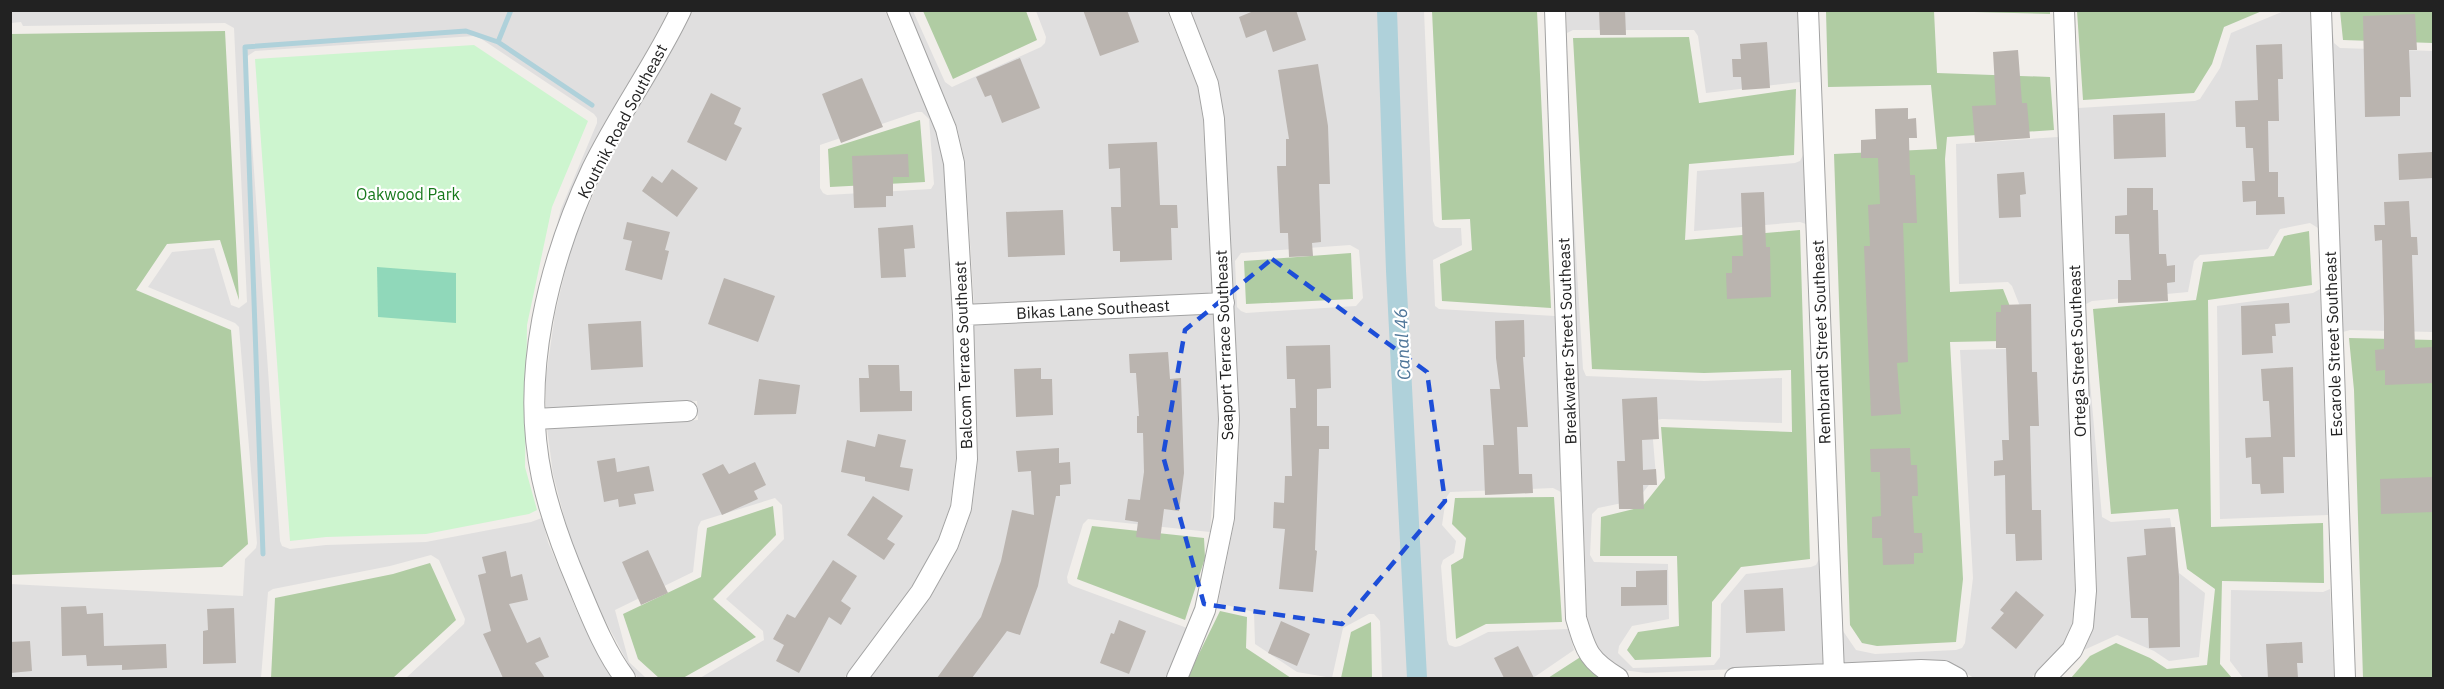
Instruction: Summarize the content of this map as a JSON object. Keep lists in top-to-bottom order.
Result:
{
  "streets": {
    "street": [
      "Koutnik Road Southeast",
      "Bikas Lane Southeast",
      "Breakwater Street Southeast",
      "Rembrandt Street Southeast",
      "Escarole Street Southeast",
      "Seaport Terrace Southeast",
      "Ortega Street Southeast",
      "Balcom Terrace Southeast"
    ]
  },
  "crossings": [
    ["Bikas Lane Southeast", "Seaport Terrace Southeast"],
    ["Bikas Lane Southeast", "Balcom Terrace Southeast"]
  ],
  "water": ["Canal 46"],
  "parks": ["Oakwood Park"]
}
